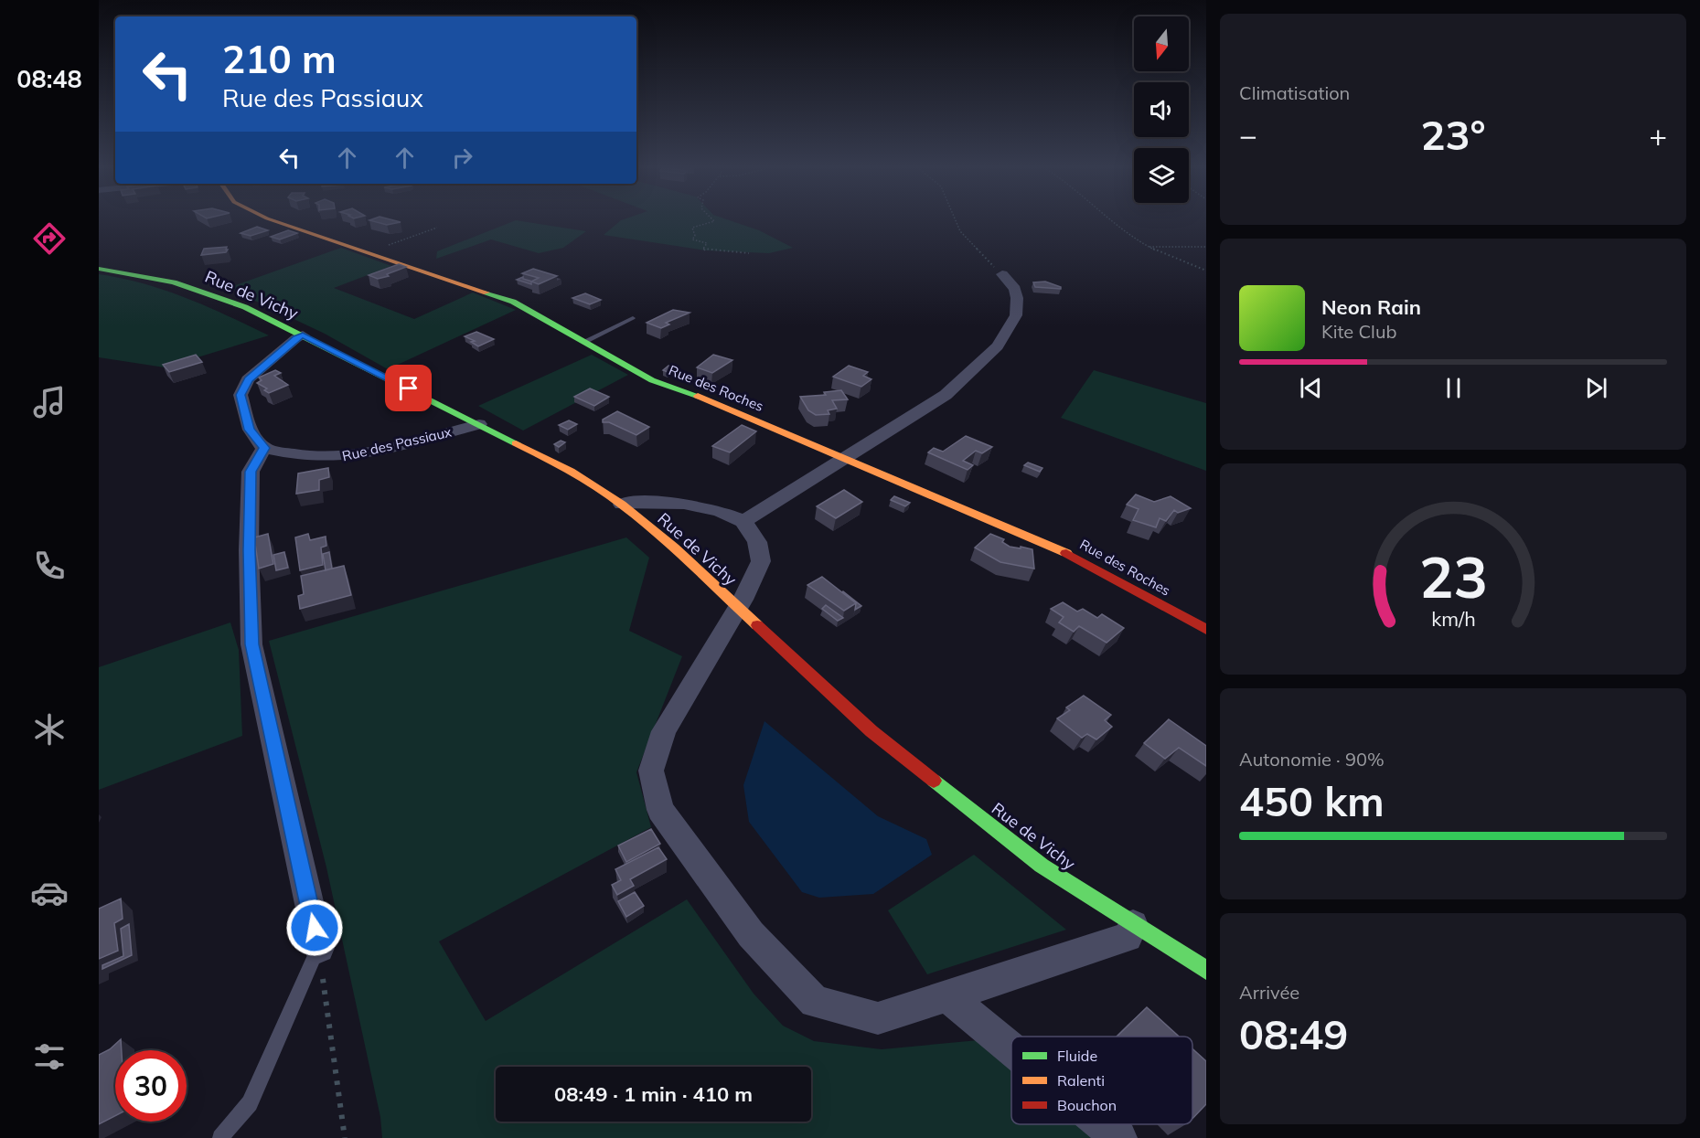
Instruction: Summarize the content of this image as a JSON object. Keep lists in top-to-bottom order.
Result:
{
  "streets": {
    "street": ["Rue de Vichy", "Rue des Roches", "Rue des Passiaux"]
  },
  "crossings": [
    ["Rue de Vichy", "Rue des Passiaux"]
  ],
  "legend": ["Fluide", "Ralenti", "Bouchon"],
  "north": "bottom",
  "page": {
    "tabs": "08:48",
    "tile": [
      "Climatisation",
      ["Autonomie · 90%", "450 km"],
      ["Arrivée", "08:49"]
    ],
    "turn": ["210 m", "Rue des Passiaux"],
    "heat": ["−", "23°", "+"],
    "song": ["Neon Rain", "Kite Club"],
    "limit": "30",
    "trip": "08:49 · 1 min · 410 m",
    "gauge": ["23", "km/h"]
  }
}
